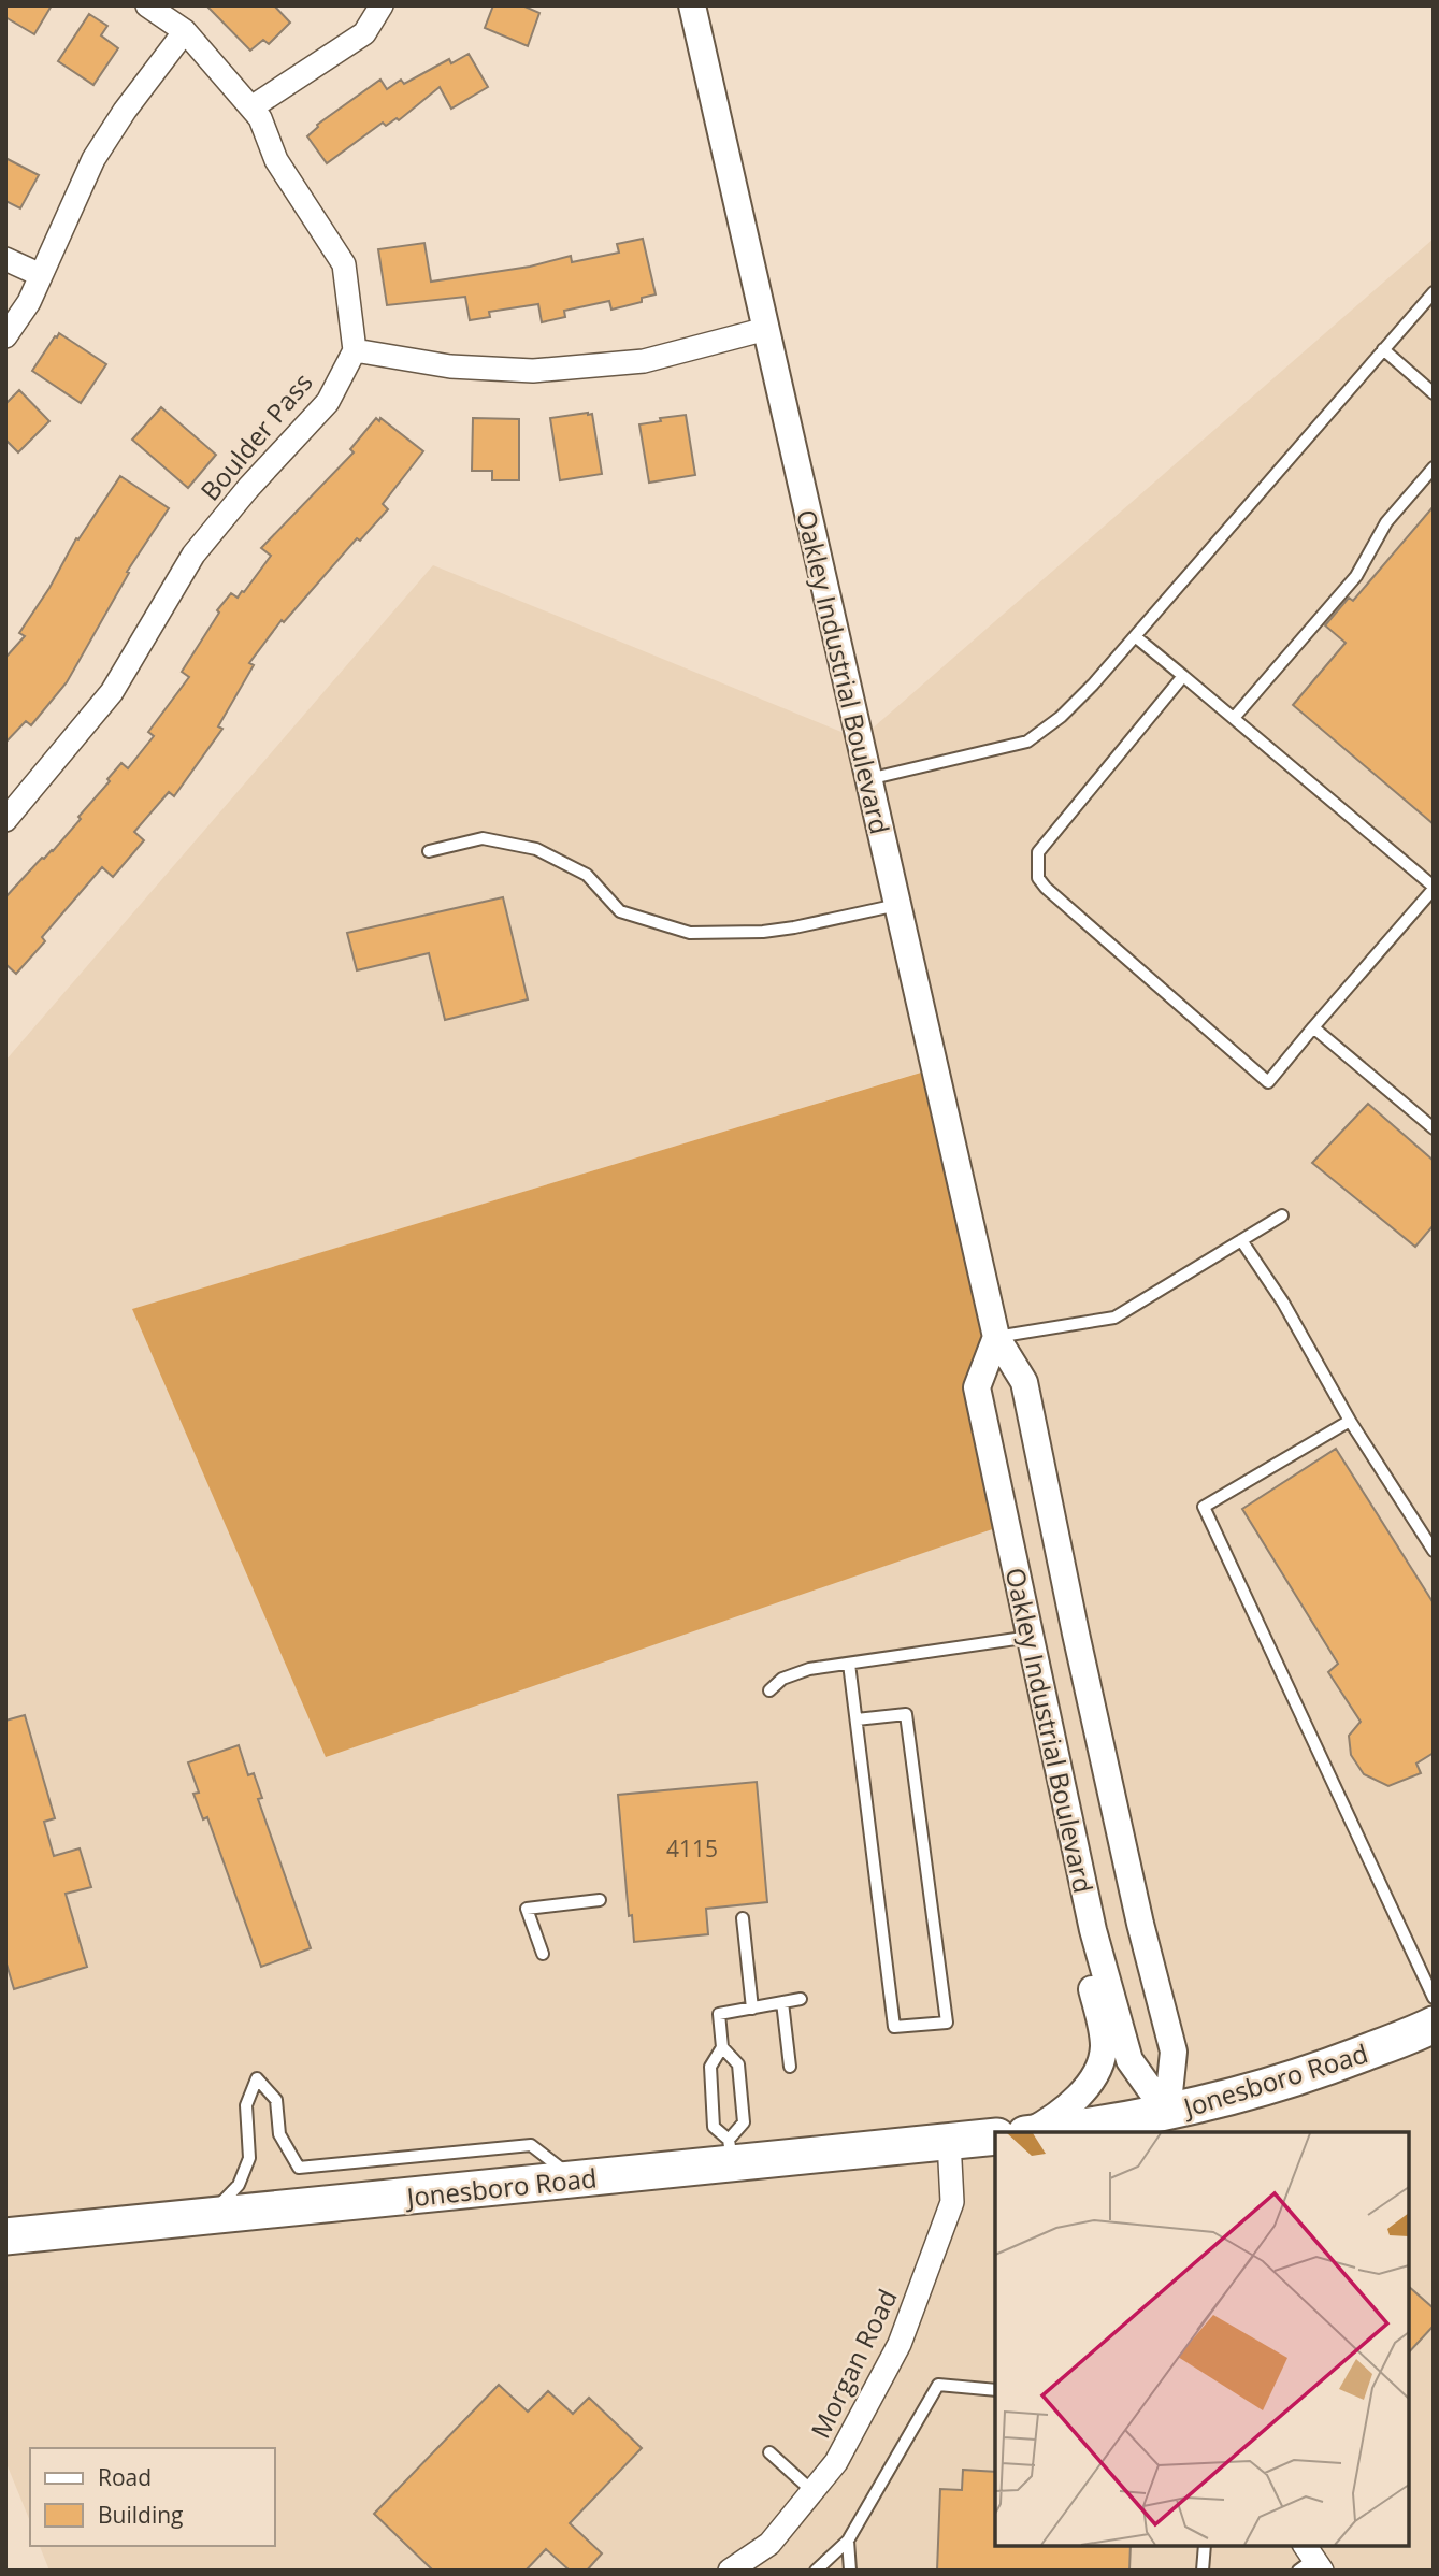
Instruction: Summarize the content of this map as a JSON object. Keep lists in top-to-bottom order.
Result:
{
  "streets": {
    "highway": ["Jonesboro Road"],
    "street": ["Boulder Pass", "Oakley Industrial Boulevard", "Morgan Road"]
  },
  "crossings": [
    ["Oakley Industrial Boulevard", "Jonesboro Road"],
    ["Jonesboro Road", "Morgan Road"]
  ],
  "house_numbers": ["4115"],
  "legend": ["Road", "Building"]
}
